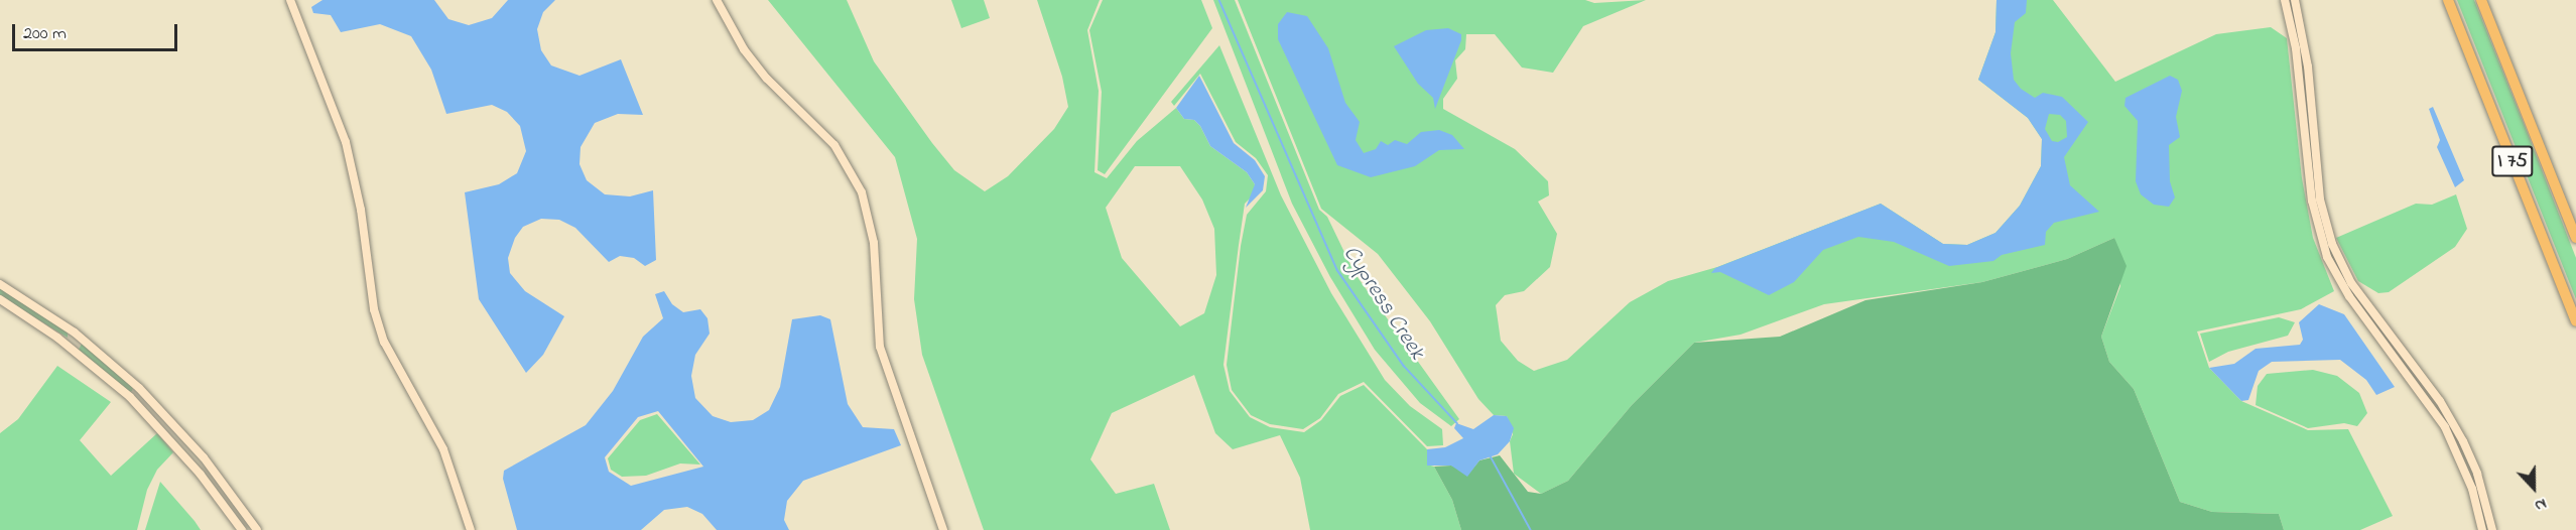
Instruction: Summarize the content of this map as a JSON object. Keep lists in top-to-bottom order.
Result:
{
  "streets": {
    "highway": ["I 75"]
  },
  "water": ["Cypress Creek"],
  "scale_bar": "200 m",
  "north": "bottom"
}
